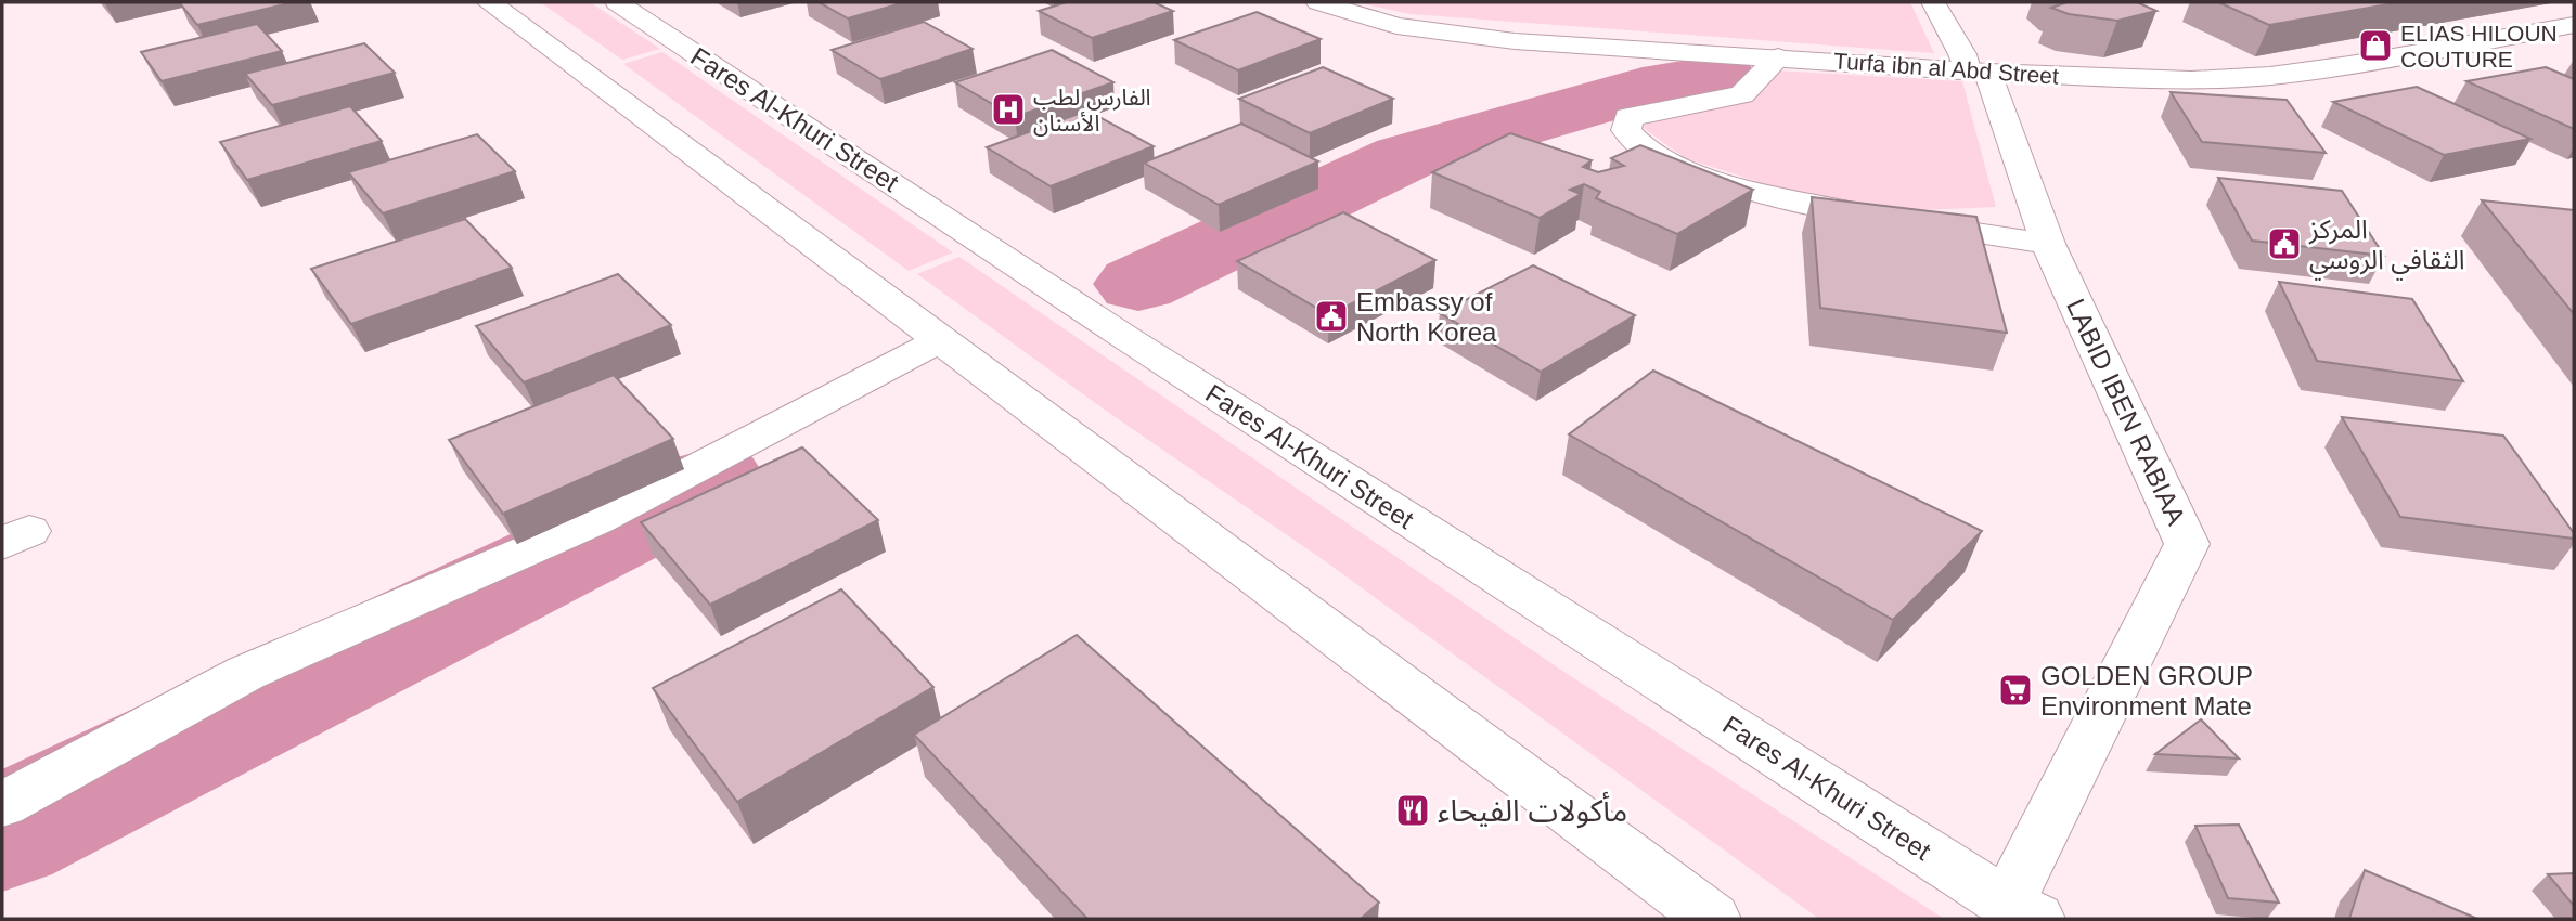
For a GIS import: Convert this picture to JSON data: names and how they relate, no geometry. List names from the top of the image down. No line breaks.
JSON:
{"streets":{"street":["Turfa ibn al Abd Street","Fares Al-Khuri Street","LABID IBEN RABIAA"]},"crossings":[["Turfa ibn al Abd Street","LABID IBEN RABIAA"],["Fares Al-Khuri Street","LABID IBEN RABIAA"]],"places":{"shop":["ELIAS HILOUN COUTURE"],"hospital":["الفارس لطب الأسنان"],"public building":["المركز الثقافي الروسي","Embassy of North Korea"],"supermarket":["GOLDEN GROUP Environment Mate"],"restaurant":["مأكولات الفيحاء"]}}
